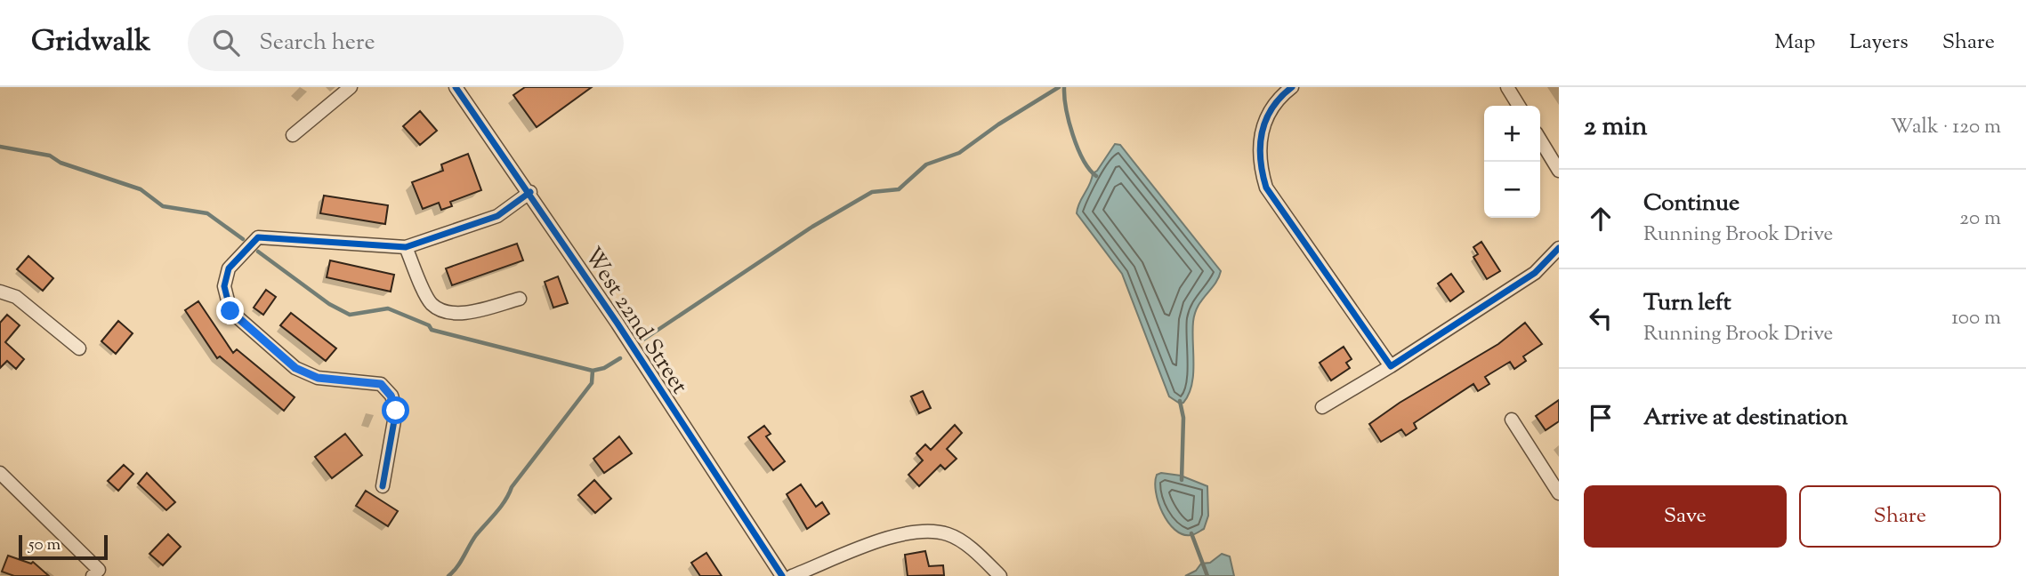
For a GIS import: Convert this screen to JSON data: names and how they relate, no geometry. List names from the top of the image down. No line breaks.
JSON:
{"streets":{"street":["West 22nd Street"]},"scale_bar":"50 m","page":{"header":"Gridwalk","search":"Search here","nav":["Map","Layers","Share"],"heading":["2 min","Walk · 120 m"],"map_buttons":["+","−"],"list":[["Continue","Running Brook Drive","20 m"],["Turn left","Running Brook Drive","100 m"],"Arrive at destination"],"buttons":["Save","Share"],"scale":"50 m"}}
